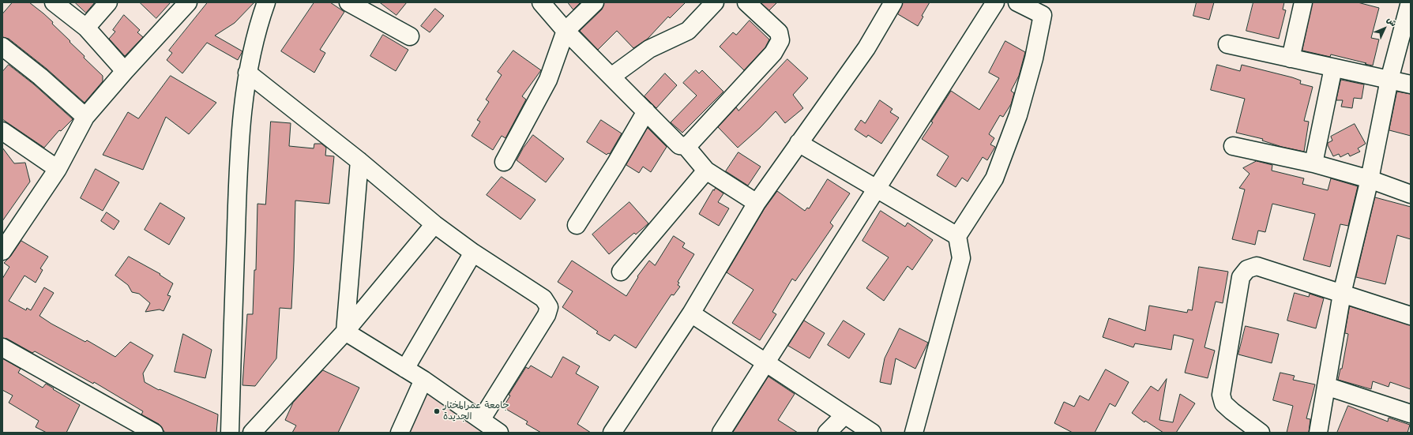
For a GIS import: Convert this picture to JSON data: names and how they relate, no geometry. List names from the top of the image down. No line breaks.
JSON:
{"places":["جامعة عمرالمختار الجديدة"],"north":"top right"}
